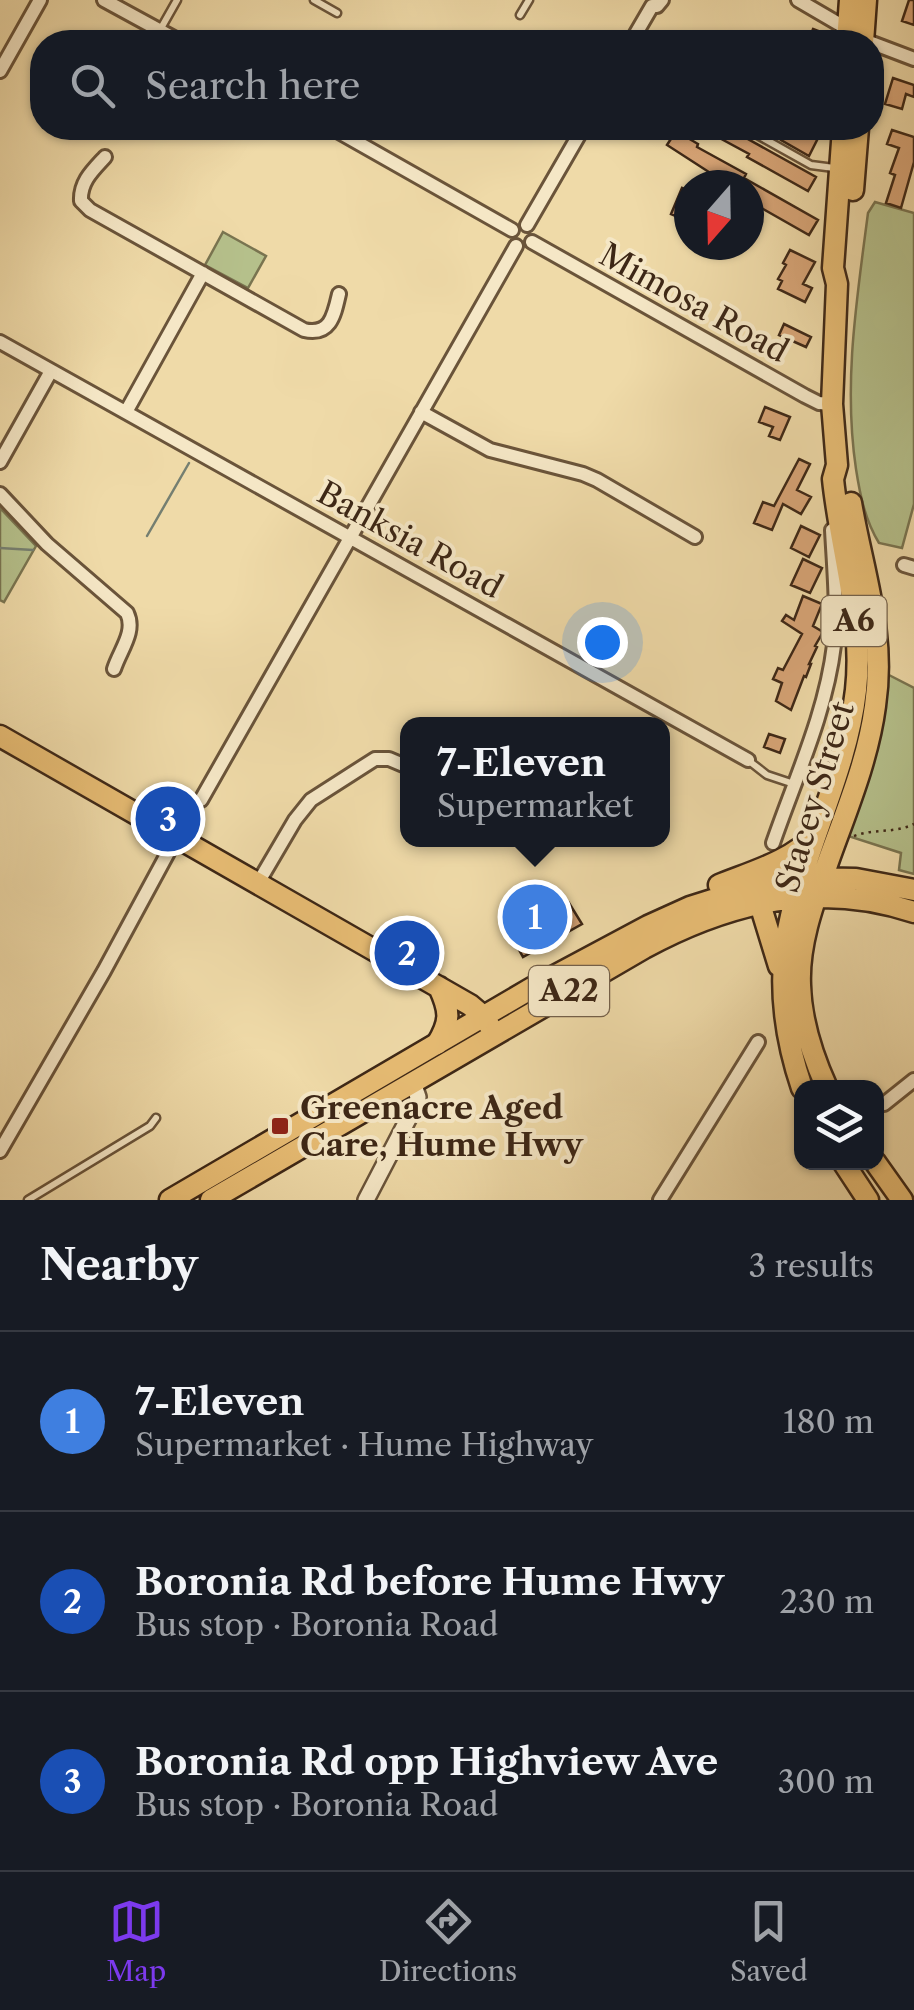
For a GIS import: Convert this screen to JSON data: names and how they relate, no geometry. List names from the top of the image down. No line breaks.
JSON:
{"streets":{"main road":["A6","Stacey Street","A22"],"street":["Mimosa Road","Banksia Road"]},"crossings":[["Mimosa Road","Stacey Street"],["Banksia Road","Stacey Street"],["Stacey Street","A22"]],"places":{"transit":["Greenacre Aged Care, Hume Hwy"]},"north":"bottom","page":{"search":"Search here","popup":["7-Eleven","Supermarket"],"pins":["3","1","2"],"heading":["Nearby","3 results"],"list":[{"mark":"1","name":"7-Eleven","note":"Supermarket · Hume Highway","value":"180 m"},{"mark":"2","name":"Boronia Rd before Hume Hwy","note":"Bus stop · Boronia Road","value":"230 m"},{"mark":"3","name":"Boronia Rd opp Highview Ave","note":"Bus stop · Boronia Road","value":"300 m"}],"nav":["Map","Directions","Saved"]}}
